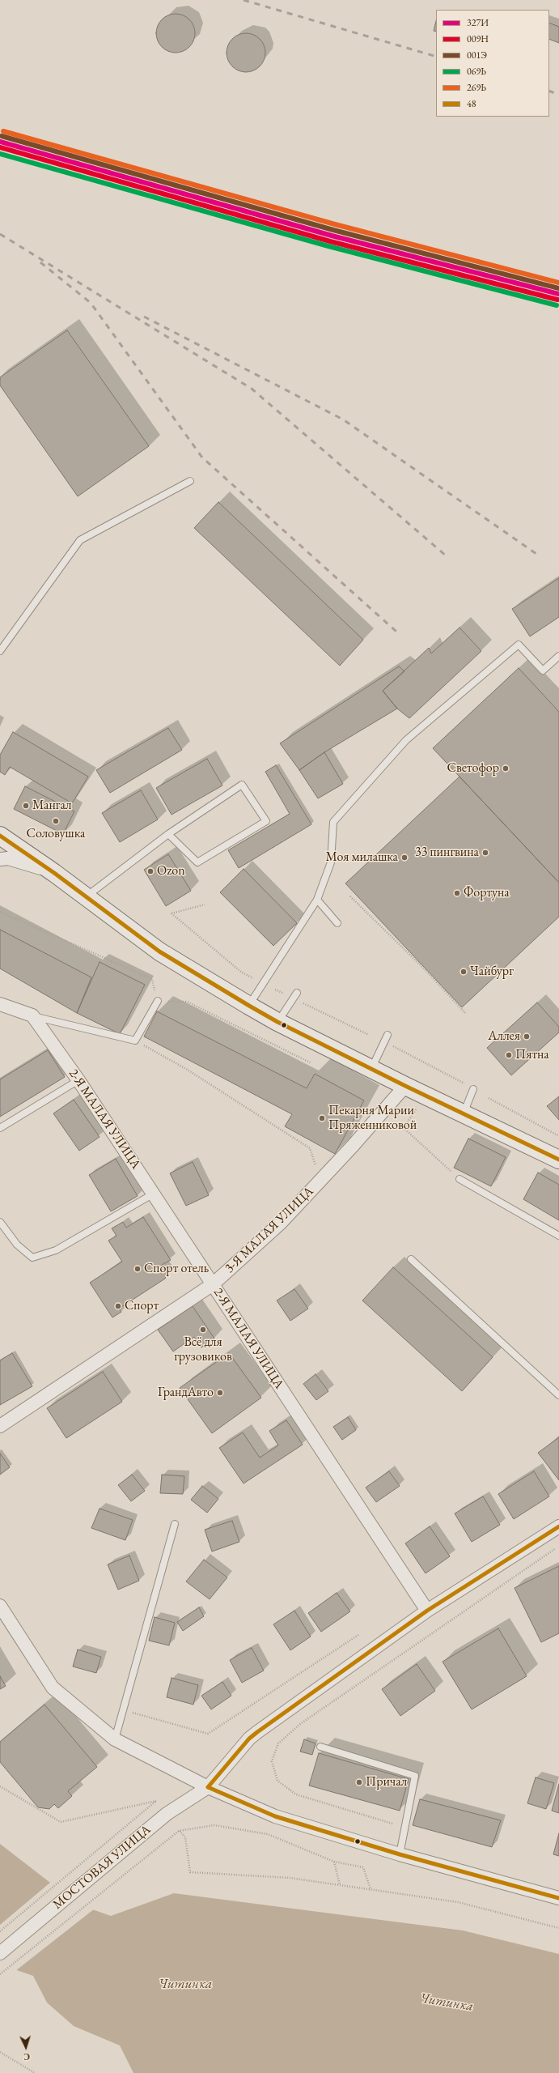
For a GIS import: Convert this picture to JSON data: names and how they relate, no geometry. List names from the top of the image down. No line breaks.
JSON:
{"streets":{"street":["2-Я МАЛАЯ УЛИЦА","3-Я МАЛАЯ УЛИЦА","МОСТОВАЯ УЛИЦА"]},"crossings":[["2-Я МАЛАЯ УЛИЦА","3-Я МАЛАЯ УЛИЦА"],["2-Я МАЛАЯ УЛИЦА","МОСТОВАЯ УЛИЦА"]],"water":["Читинка"],"places":["Светофор","Мангал","Соловушка","33 пингвина","Моя милашка","Ozon","Фортуна","Чайбург","Аллея","Пятна","Пекарня Марии Пряженниковой","Спорт отель","Спорт","Всё для грузовиков","ГрандАвто","Причал"],"lines":["transit line 269Ь","transit line 001Э","transit line 327И","transit line 009Н","transit line 069Ь","transit line 48"],"legend":["327И","009Н","001Э","069Ь","269Ь","48"],"north":"bottom"}
